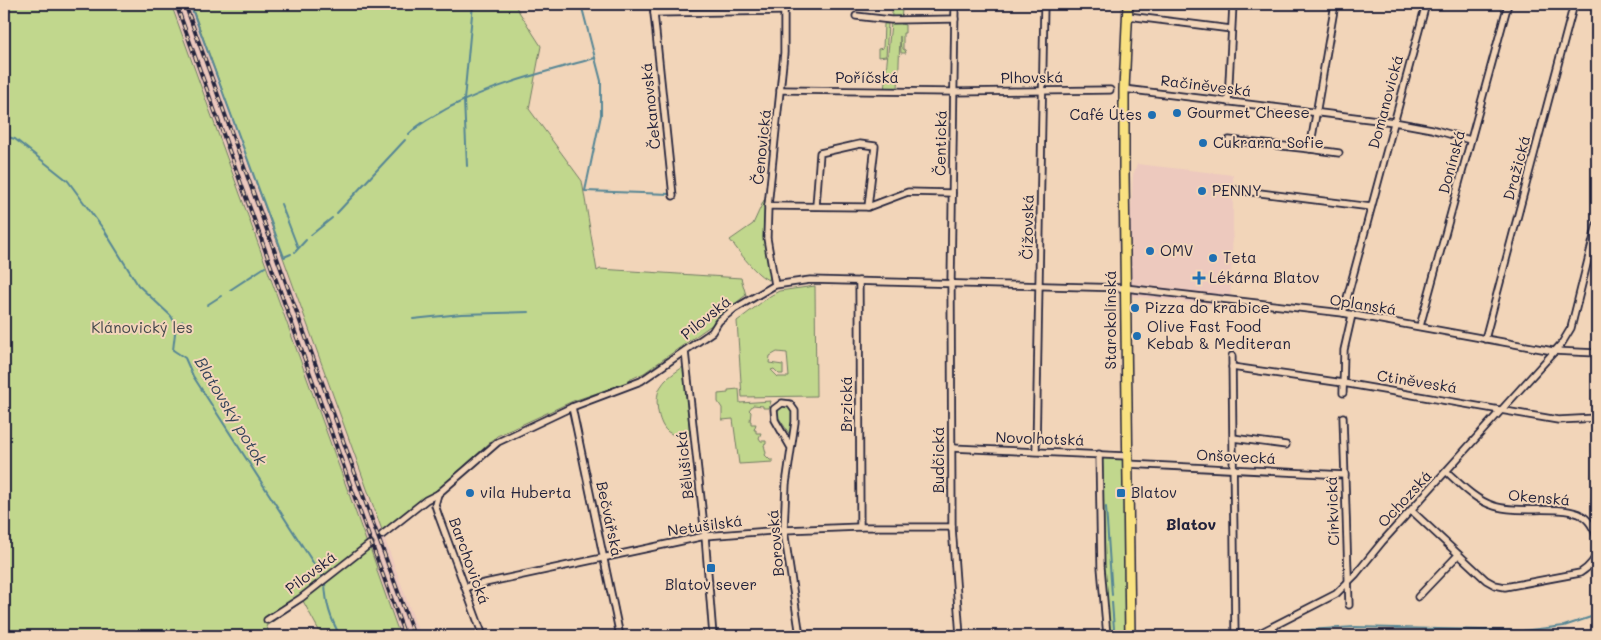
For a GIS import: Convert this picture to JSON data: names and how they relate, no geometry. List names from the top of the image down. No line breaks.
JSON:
{"streets":{"main road":["Starokolínská"],"street":["Poříčská","Plhovská","Račiněveská","Domanovická","Čekanovská","Čentická","Čenovická","Donínská","Dražická","Čížovská","Oplanská","Pilovská","Ctiněveská","Brzická","Novolhotská","Onšovecká","Budčická","Bělušická","Okenská","Ochozská","Církvická","Bečvářská","Netušilská","Borovská","Barchovická"]},"crossings":[["Poříčská","Plhovská"],["Poříčská","Čentická"],["Poříčská","Čenovická"],["Plhovská","Čentická"],["Plhovská","Čížovská"],["Račiněveská","Domanovická"],["Račiněveská","Donínská"],["Račiněveská","Starokolínská"],["Domanovická","Oplanská"],["Čentická","Pilovská"],["Čentická","Budčická"],["Čenovická","Pilovská"],["Donínská","Oplanská"],["Dražická","Oplanská"],["Čížovská","Pilovská"],["Čížovská","Novolhotská"],["Oplanská","Pilovská"],["Oplanská","Starokolínská"],["Oplanská","Ochozská"],["Pilovská","Starokolínská"],["Pilovská","Brzická"],["Pilovská","Budčická"],["Pilovská","Bělušická"],["Pilovská","Bečvářská"],["Pilovská","Barchovická"],["Starokolínská","Novolhotská"],["Starokolínská","Onšovecká"],["Ctiněveská","Ochozská"],["Brzická","Netušilská"],["Novolhotská","Onšovecká"],["Novolhotská","Budčická"],["Onšovecká","Církvická"],["Budčická","Netušilská"],["Bělušická","Netušilská"],["Okenská","Ochozská"],["Ochozská","Církvická"],["Bečvářská","Netušilská"],["Netušilská","Borovská"],["Netušilská","Barchovická"]],"districts":["Blatov"],"water":["Blatovský potok"],"parks":["Klánovický les"],"places":{"other":["Gourmet Cheese","Café Útes","Cukrarna Sofie","PENNY","OMV","Teta","Pizza do krabice","Olive Fast Food Kebab & Mediteran","vila Huberta"],"health":["Lékárna Blatov"],"transit":["Blatov","Blatov sever"]}}
